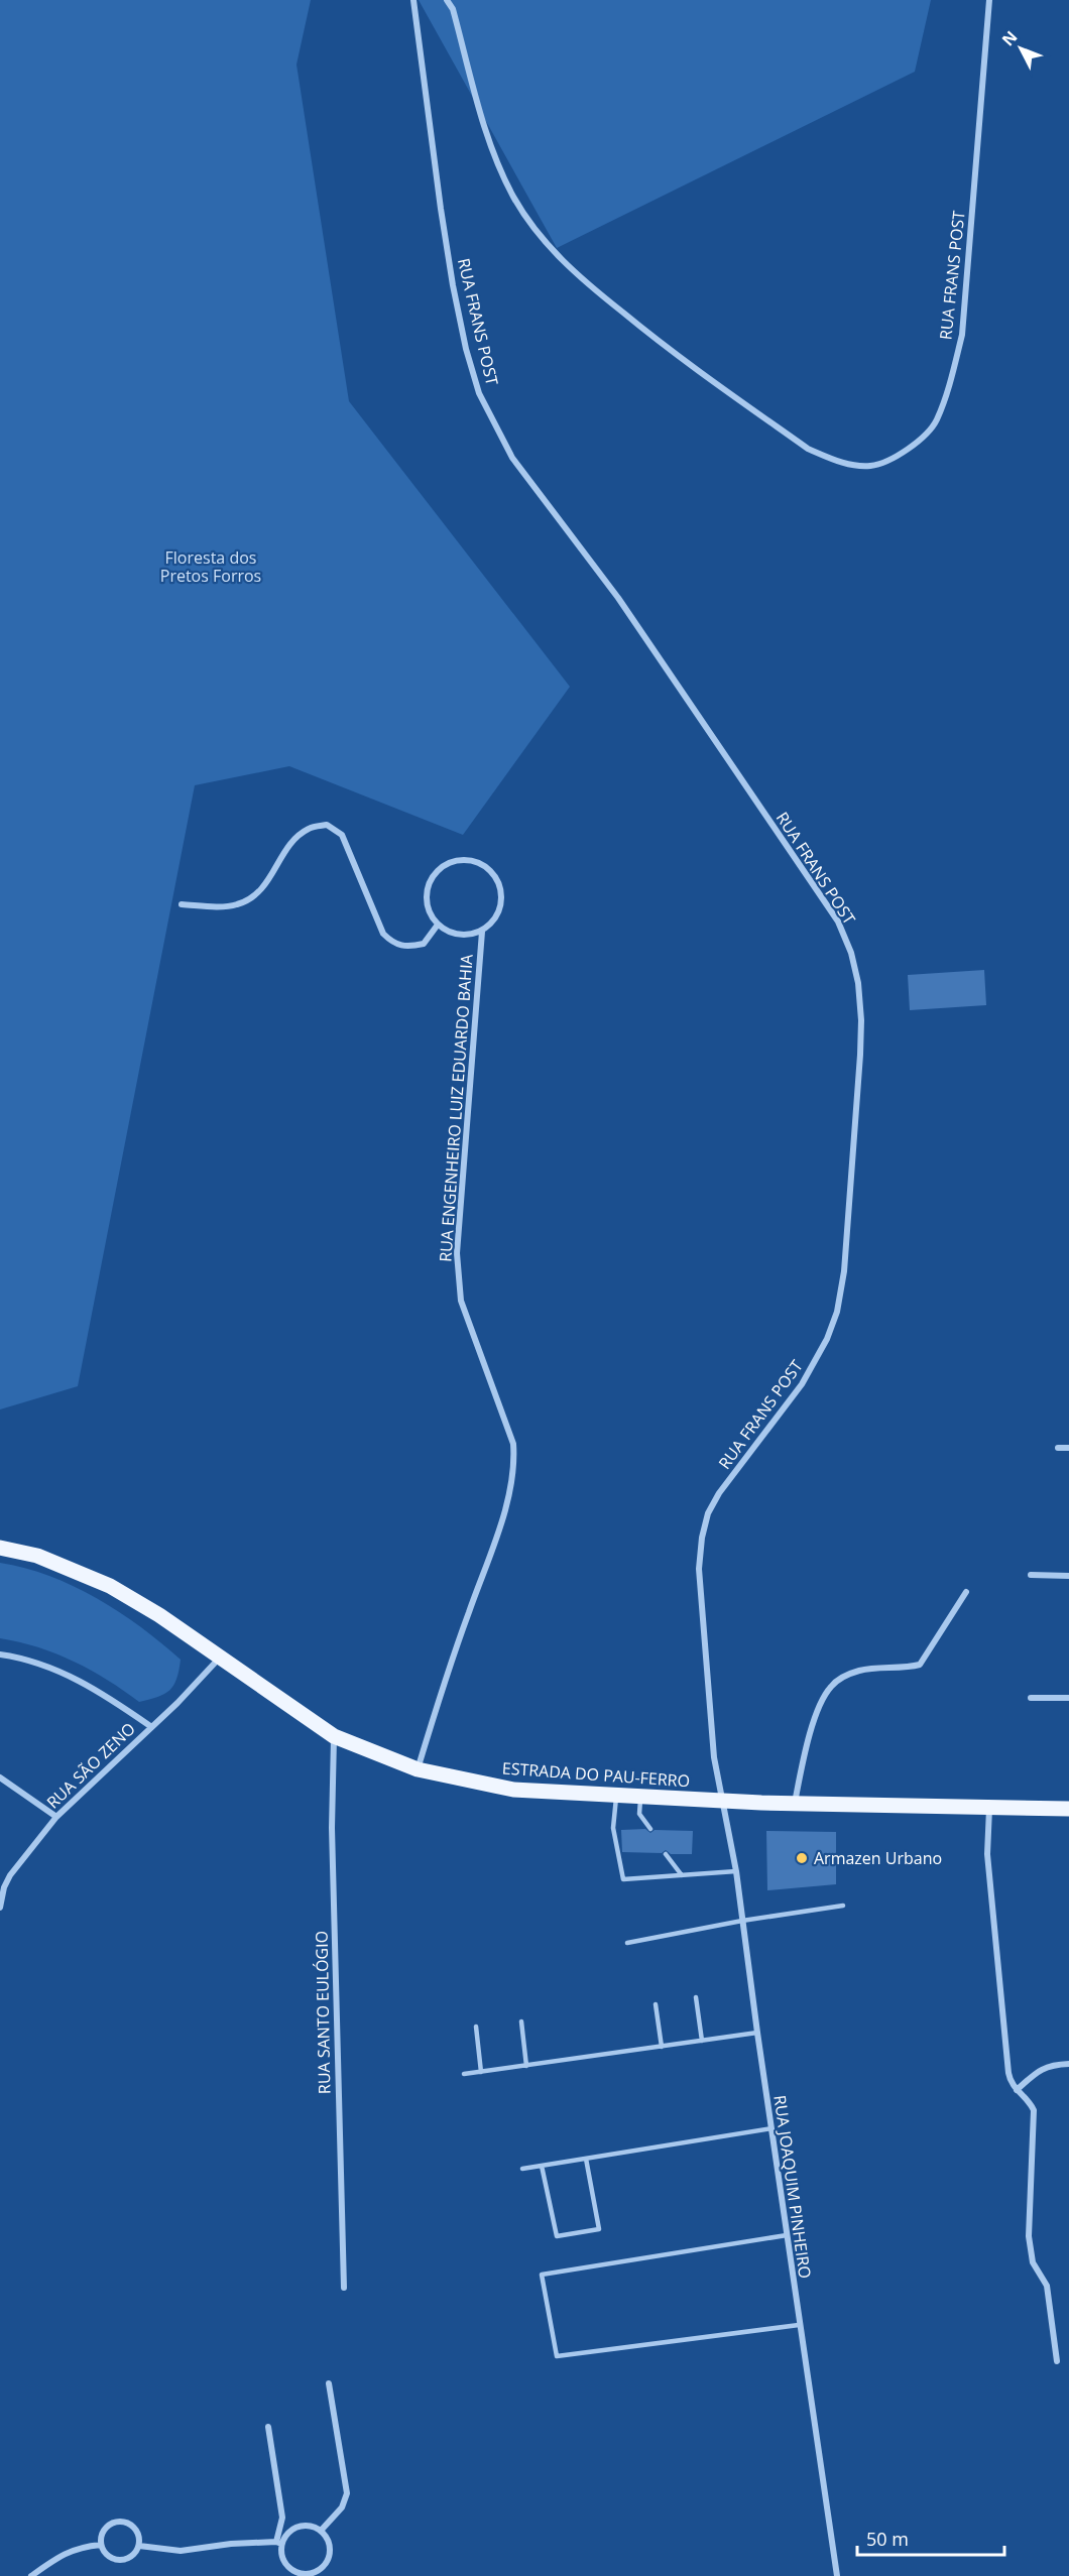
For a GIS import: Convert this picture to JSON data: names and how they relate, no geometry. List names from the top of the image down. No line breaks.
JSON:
{"streets":{"main road":["ESTRADA DO PAU-FERRO"],"street":["RUA FRANS POST","RUA ENGENHEIRO LUIZ EDUARDO BAHIA","RUA SÃO ZENO","RUA SANTO EULÓGIO","RUA JOAQUIM PINHEIRO"]},"crossings":[["RUA FRANS POST","ESTRADA DO PAU-FERRO"],["RUA FRANS POST","RUA JOAQUIM PINHEIRO"],["RUA ENGENHEIRO LUIZ EDUARDO BAHIA","ESTRADA DO PAU-FERRO"],["RUA SÃO ZENO","ESTRADA DO PAU-FERRO"],["ESTRADA DO PAU-FERRO","RUA SANTO EULÓGIO"],["ESTRADA DO PAU-FERRO","RUA JOAQUIM PINHEIRO"]],"parks":["Floresta dos Pretos Forros"],"places":["Armazen Urbano"],"scale_bar":"50 m","north":"top left"}
